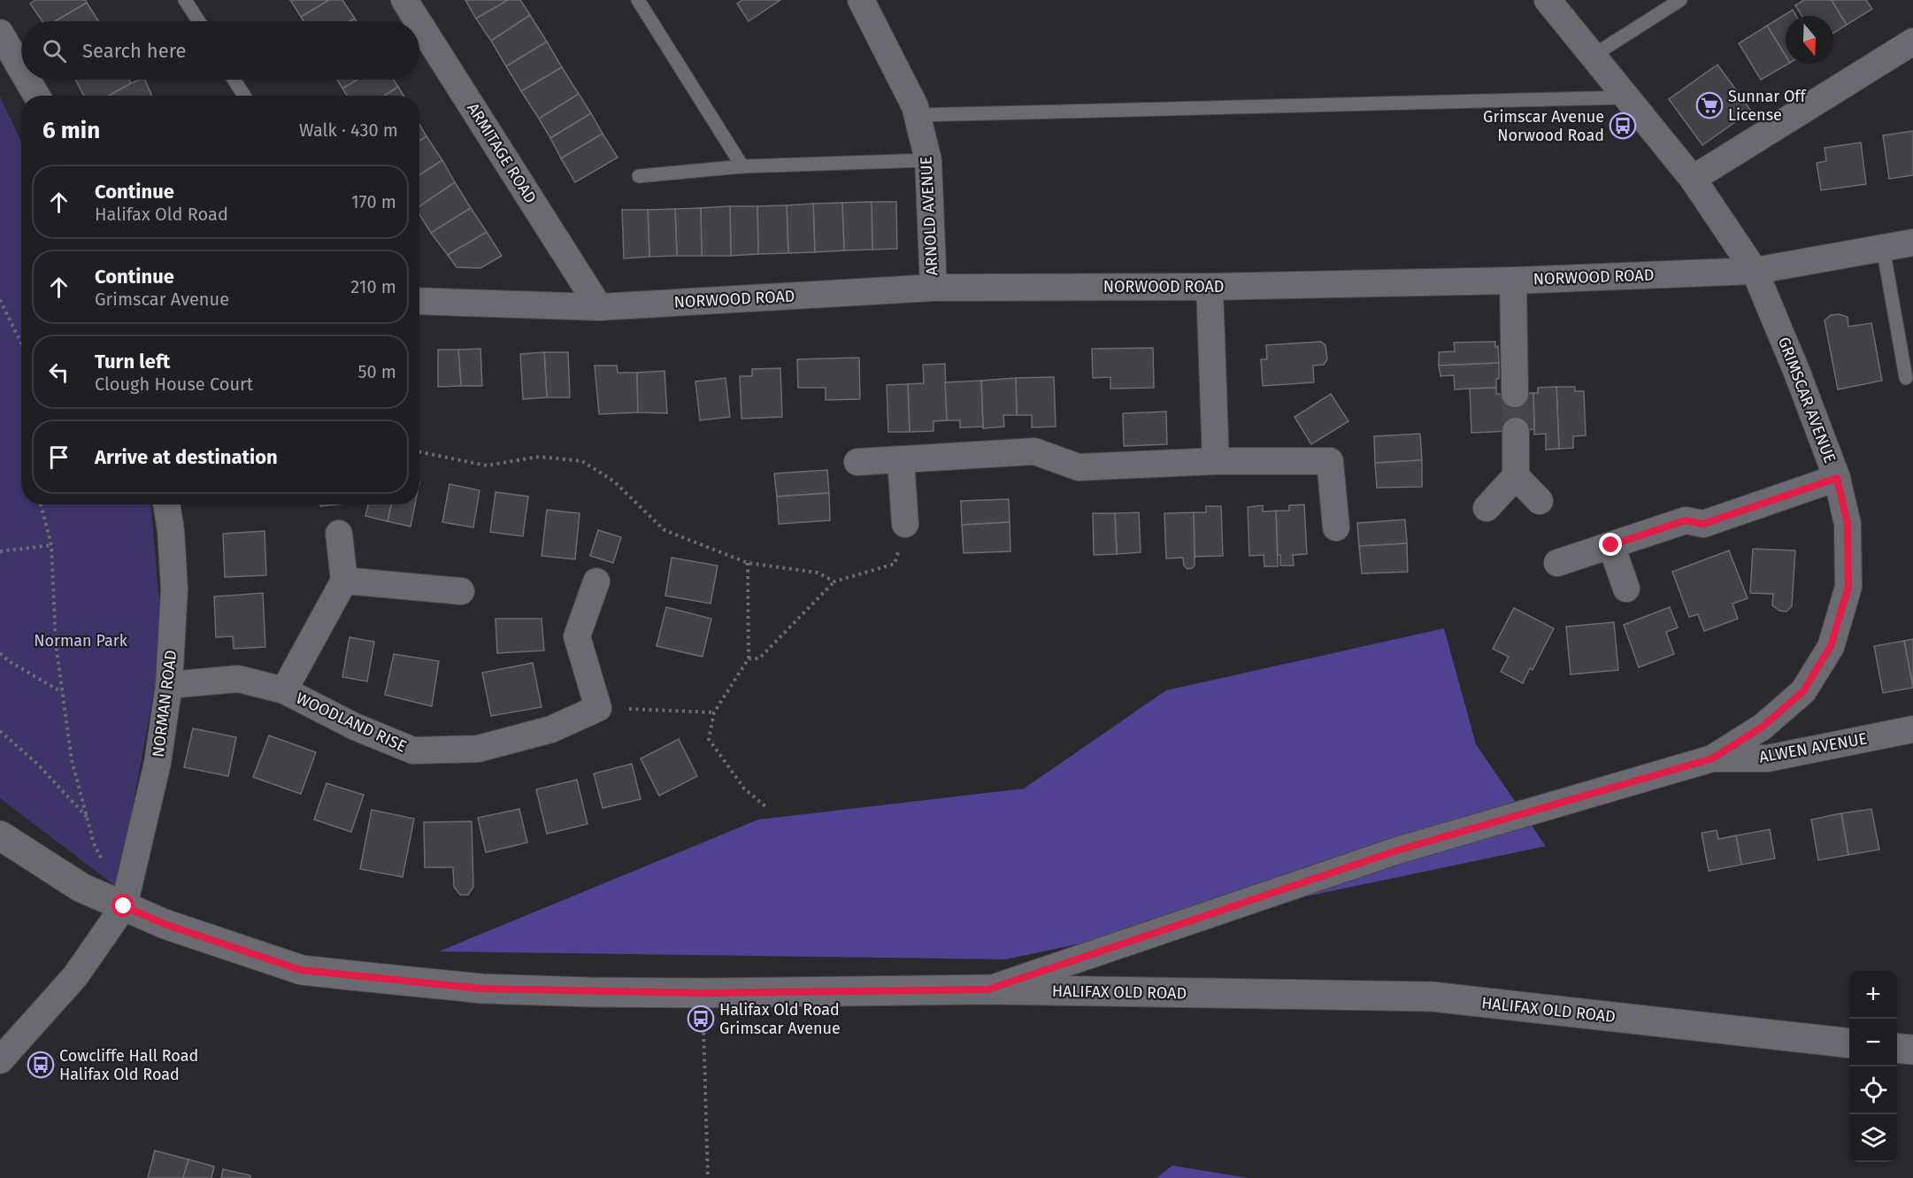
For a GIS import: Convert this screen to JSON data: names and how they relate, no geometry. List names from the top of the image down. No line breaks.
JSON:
{"streets":{"street":["ARMITAGE ROAD","ARNOLD AVENUE","NORWOOD ROAD","GRIMSCAR AVENUE","NORMAN ROAD","WOODLAND RISE","ALWEN AVENUE","HALIFAX OLD ROAD"]},"crossings":[["ARMITAGE ROAD","NORWOOD ROAD"],["ARNOLD AVENUE","NORWOOD ROAD"],["NORWOOD ROAD","GRIMSCAR AVENUE"],["GRIMSCAR AVENUE","ALWEN AVENUE"],["GRIMSCAR AVENUE","HALIFAX OLD ROAD"],["NORMAN ROAD","WOODLAND RISE"],["NORMAN ROAD","HALIFAX OLD ROAD"]],"parks":["Norman Park"],"places":{"supermarket":["Sunnar Off License"],"bus stop":["Grimscar Avenue Norwood Road","Halifax Old Road Grimscar Avenue","Cowcliffe Hall Road Halifax Old Road"]},"north":"bottom","page":{"search":"Search here","heading":["6 min","Walk · 430 m"],"list":[["Continue","Halifax Old Road","170 m"],["Continue","Grimscar Avenue","210 m"],["Turn left","Clough House Court","50 m"],"Arrive at destination"],"map_buttons":["+","−"]}}
